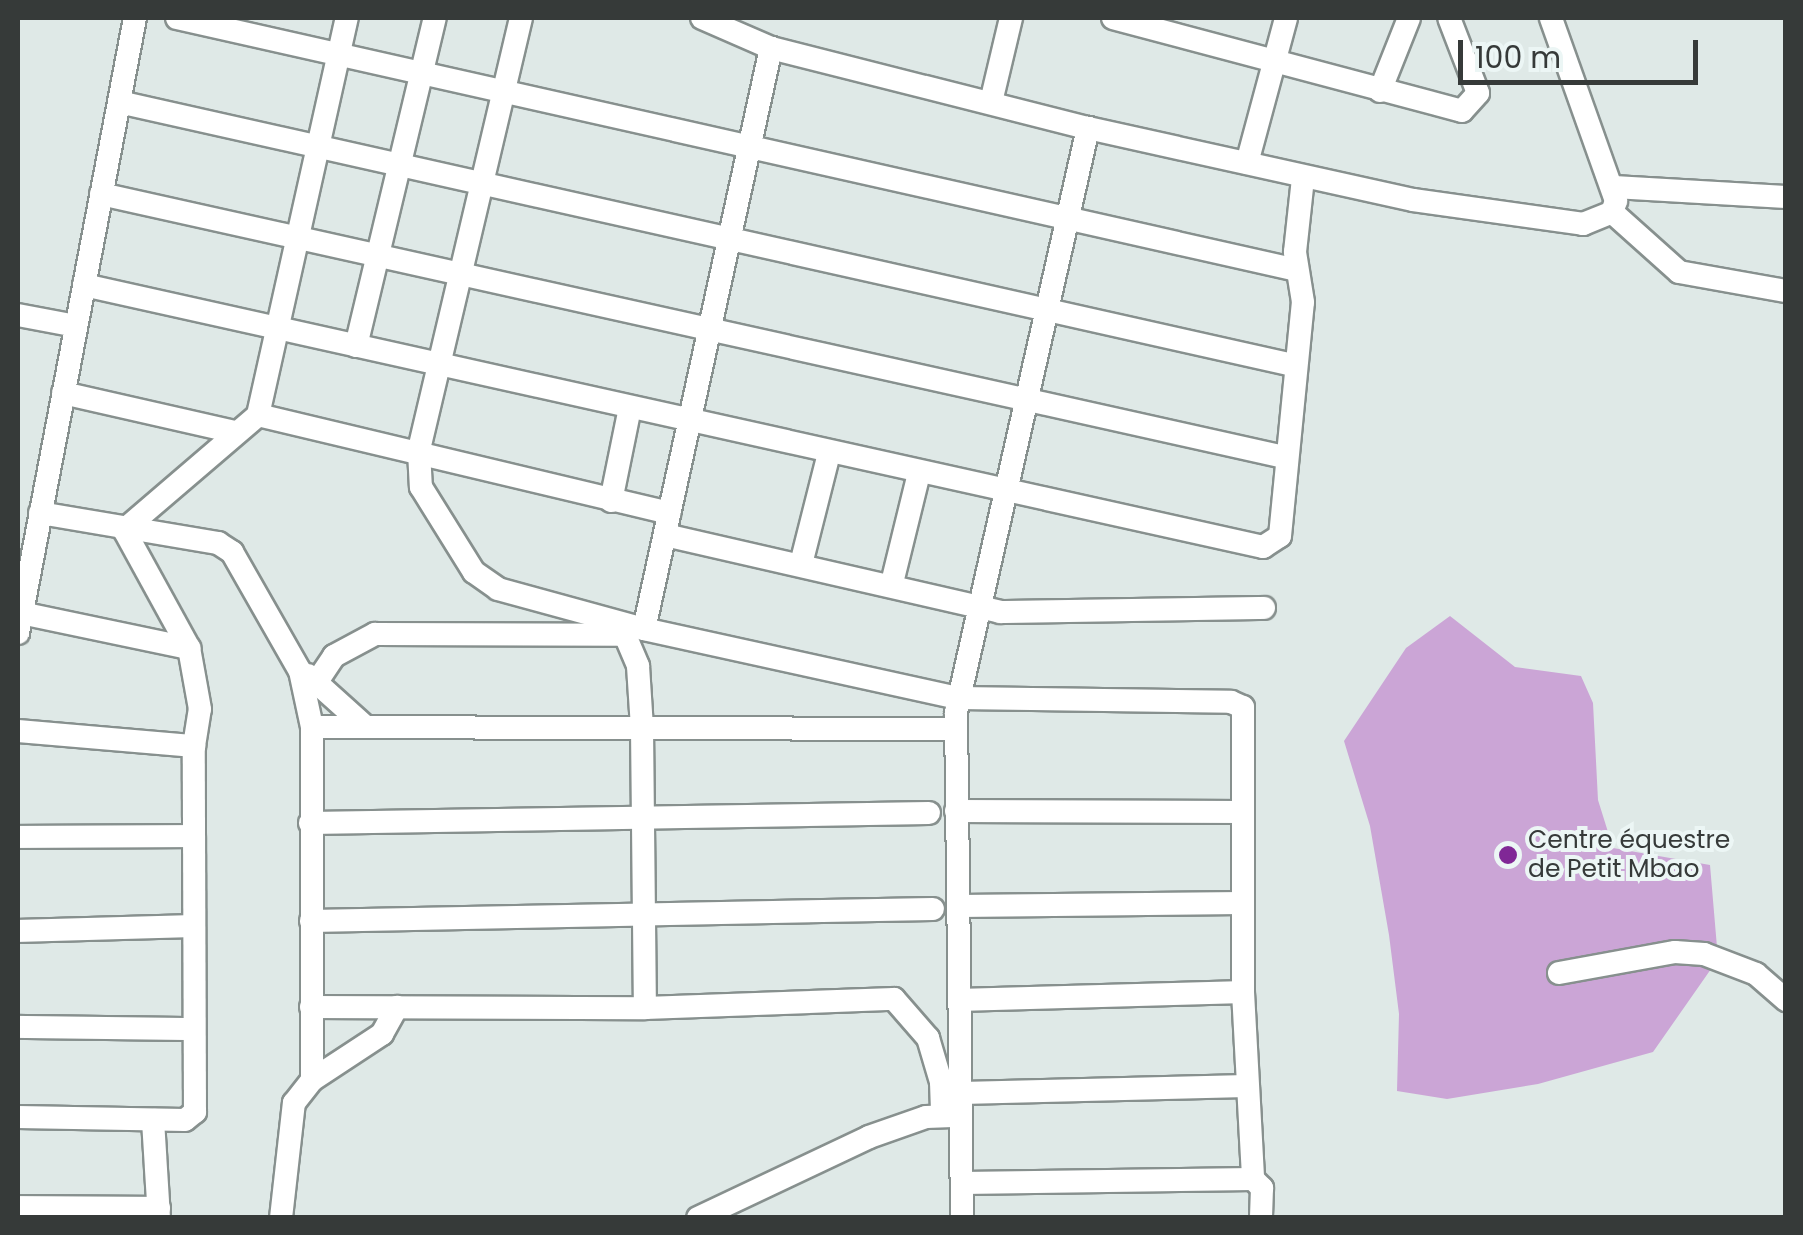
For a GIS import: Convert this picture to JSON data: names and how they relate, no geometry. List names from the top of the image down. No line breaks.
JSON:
{"places":["Centre équestre de Petit Mbao"],"scale_bar":"100 m"}
